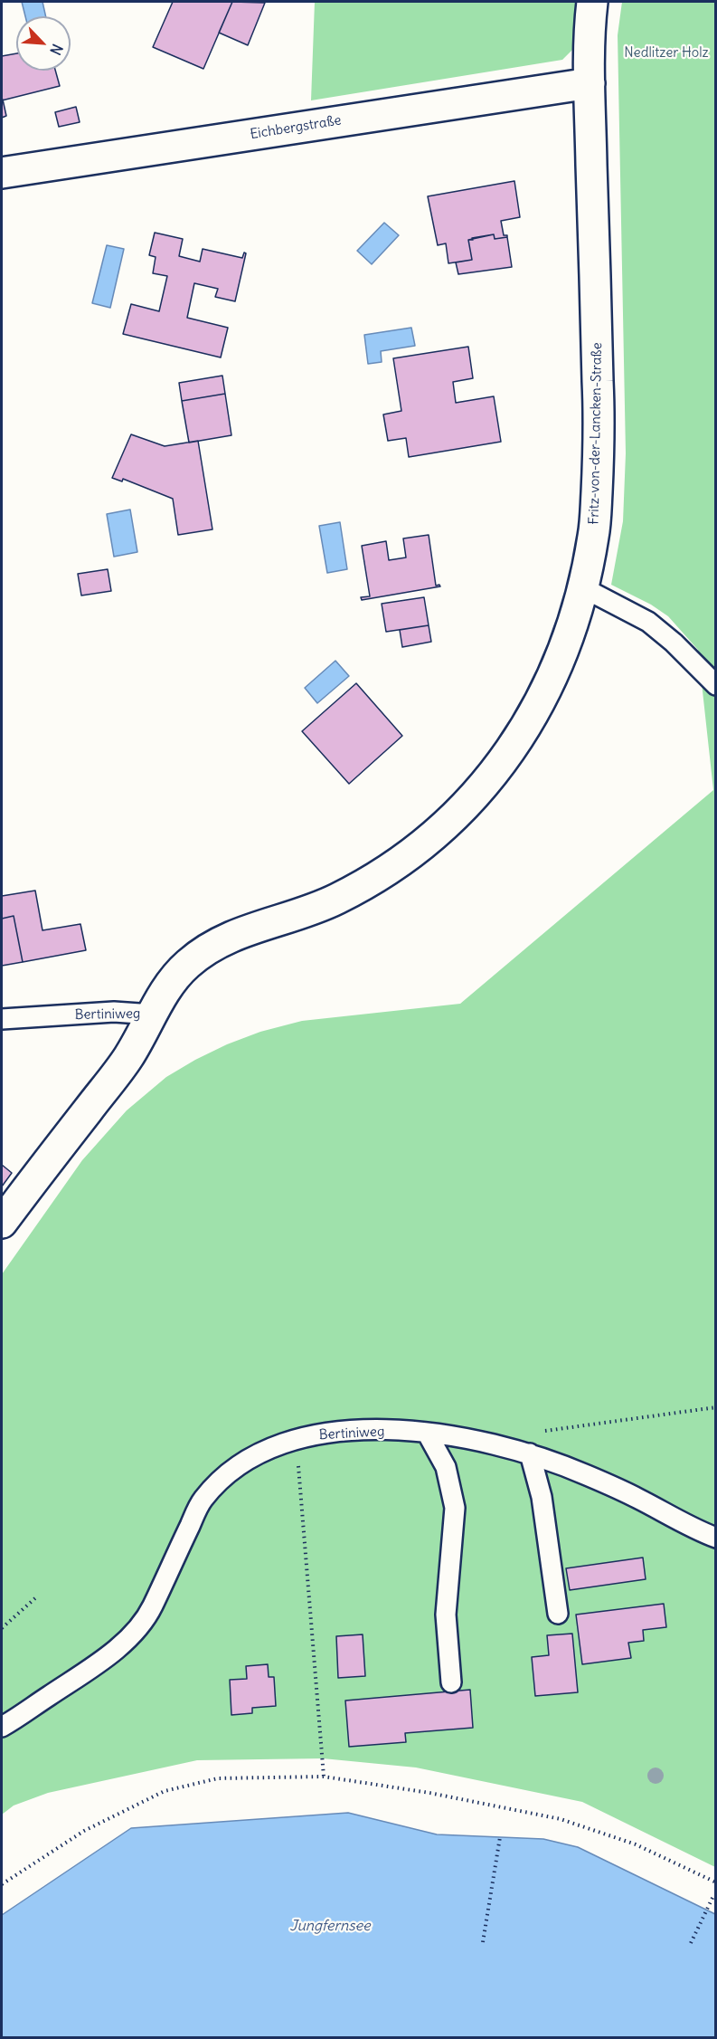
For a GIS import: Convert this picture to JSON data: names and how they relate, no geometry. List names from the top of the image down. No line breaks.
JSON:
{"streets":{"street":["Eichbergstraße","Fritz-von-der-Lancken-Straße","Bertiniweg"]},"crossings":[["Eichbergstraße","Fritz-von-der-Lancken-Straße"],["Fritz-von-der-Lancken-Straße","Bertiniweg"]],"water":["Jungfernsee"],"parks":["Nedlitzer Holz"],"north":"bottom right"}
